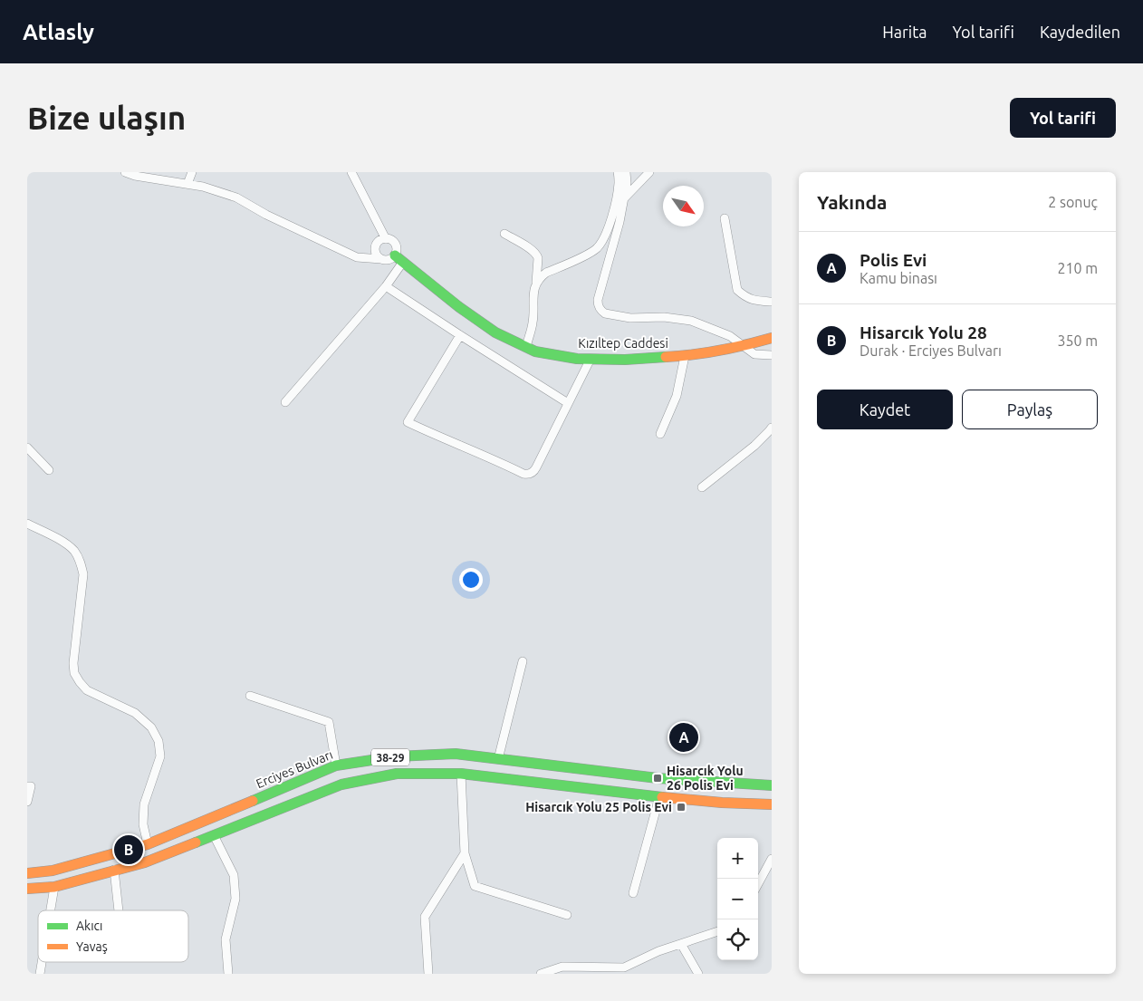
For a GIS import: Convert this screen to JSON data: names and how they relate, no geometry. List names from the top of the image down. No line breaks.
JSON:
{"streets":{"main road":["Kızıltep Caddesi","38-29","Erciyes Bulvarı"]},"places":{"transit":["Hisarcık Yolu 26 Polis Evi","Hisarcık Yolu 25 Polis Evi"]},"legend":["Akıcı","Yavaş"],"north":"bottom right","page":{"header":"Atlasly","nav":["Harita","Yol tarifi","Kaydedilen"],"buttons":["Yol tarifi",["Kaydet","Paylaş"]],"title":"Bize ulaşın","heading":["Yakında","2 sonuç"],"list":[{"mark":"A","name":"Polis Evi","note":"Kamu binası","value":"210 m"},{"mark":"B","name":"Hisarcık Yolu 28","note":"Durak · Erciyes Bulvarı","value":"350 m"}],"pins":["A","B"],"map_buttons":["+","−"]}}
